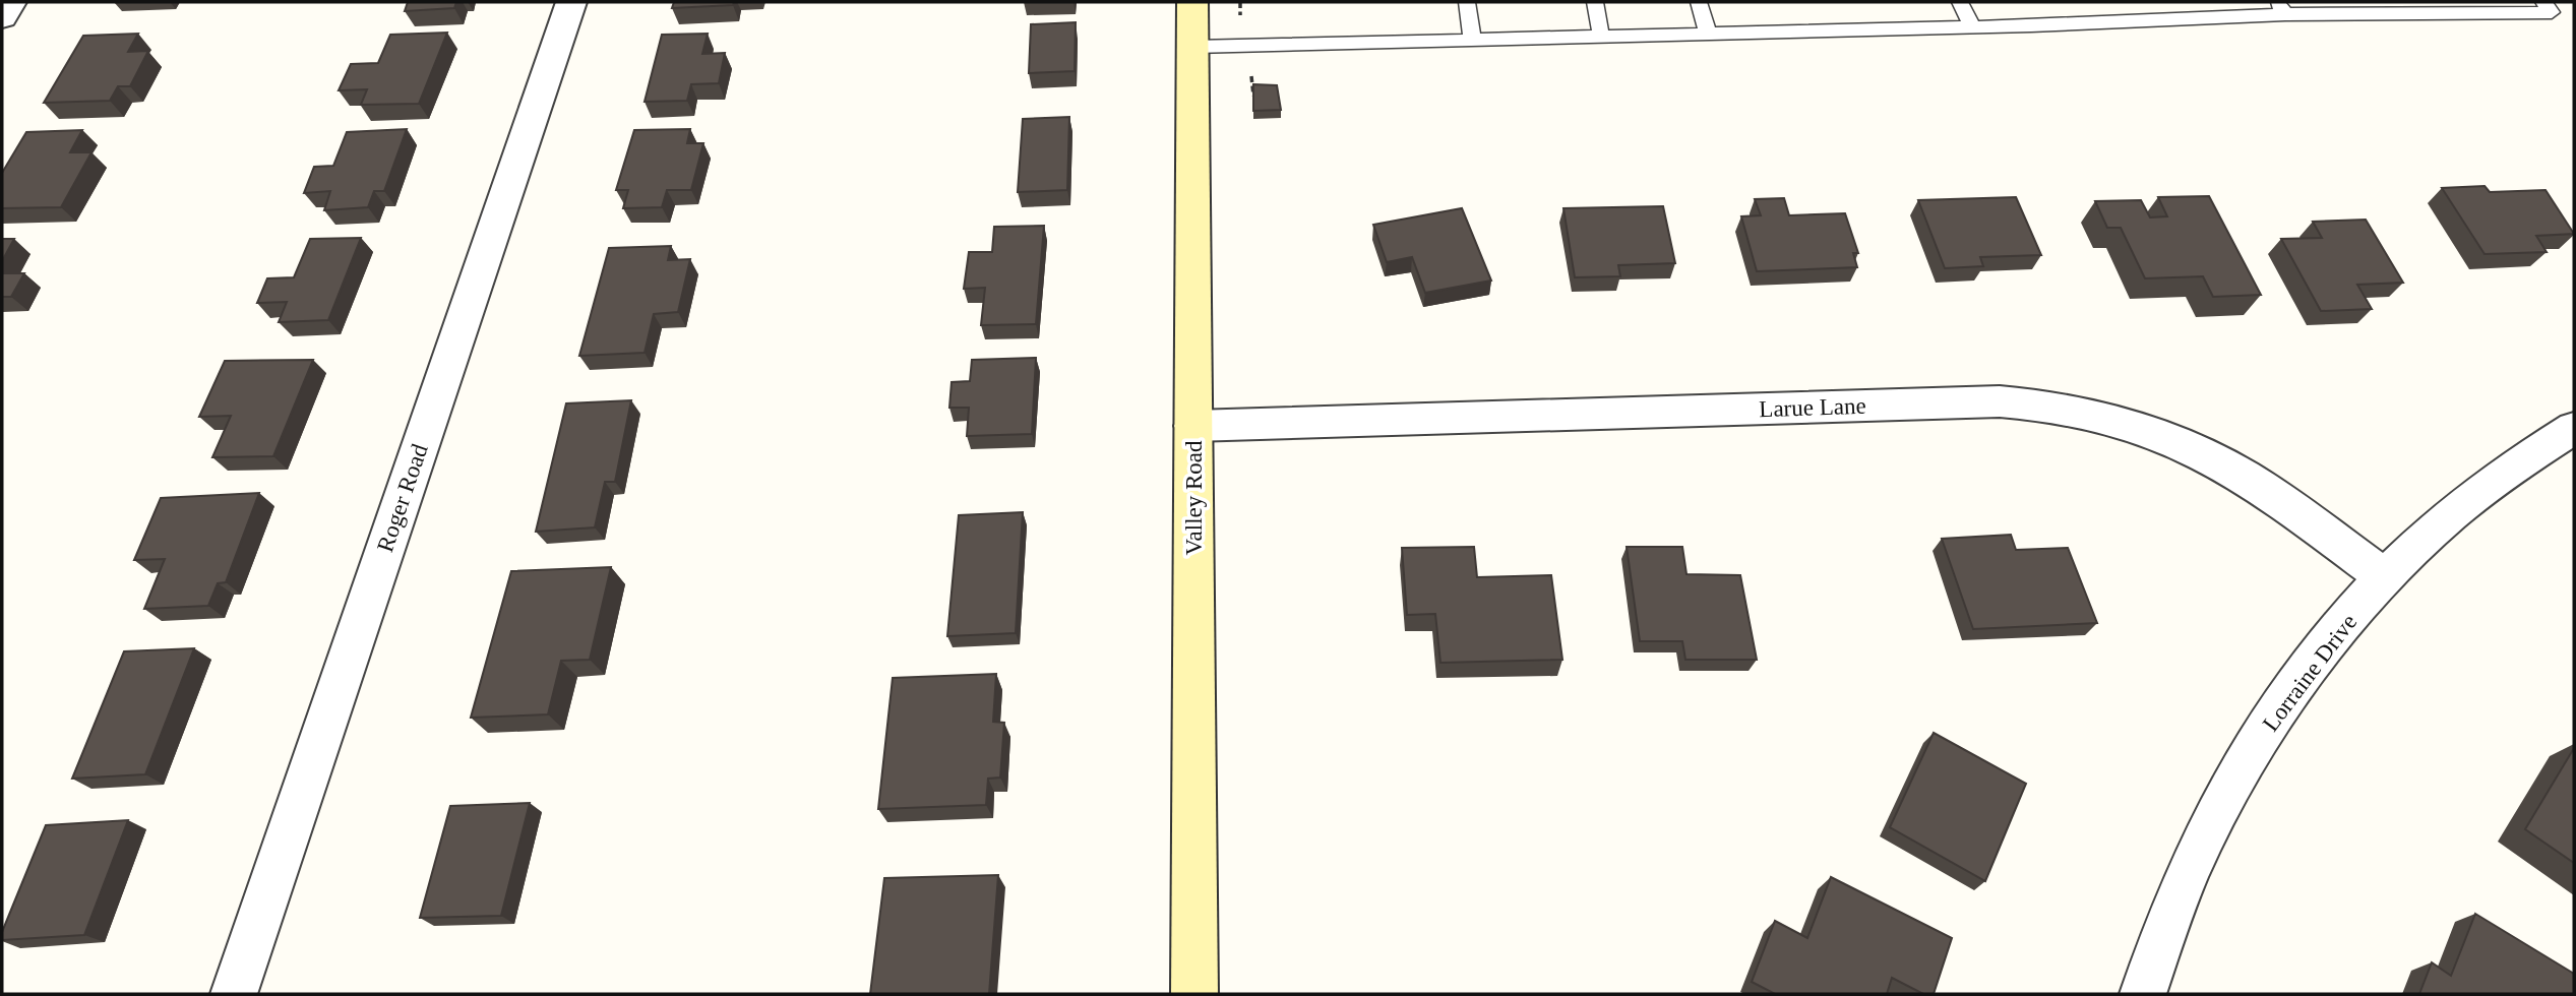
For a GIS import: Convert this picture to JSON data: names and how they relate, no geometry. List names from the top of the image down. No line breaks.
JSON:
{"streets":{"street":["Larue Lane","Roger Road","Valley Road","Lorraine Drive"]},"crossings":[["Larue Lane","Valley Road"],["Larue Lane","Lorraine Drive"]]}
